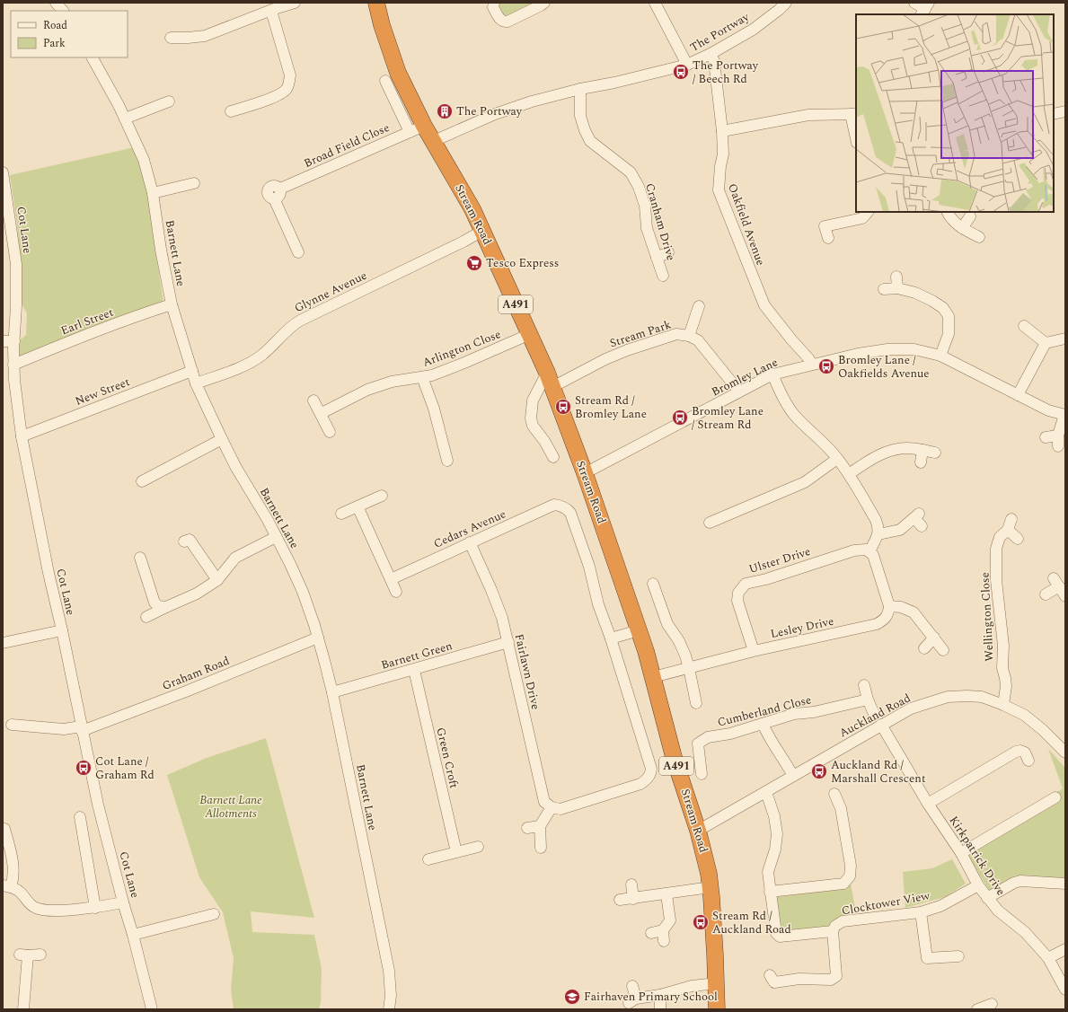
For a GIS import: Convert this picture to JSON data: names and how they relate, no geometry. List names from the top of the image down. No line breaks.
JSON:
{"streets":{"highway":["Stream Road","A491"],"street":["The Portway","Broad Field Close","Cranham Drive","Oakfield Avenue","Cot Lane","Barnett Lane","Glynne Avenue","Earl Street","Stream Park","Arlington Close","Bromley Lane","New Street","Cedars Avenue","Ulster Drive","Wellington Close","Lesley Drive","Barnett Green","Fairlawn Drive","Graham Road","Cumberland Close","Auckland Road","Green Croft","Kirkpatrick Drive","Clocktower View"]},"crossings":[["The Portway","Stream Road"],["The Portway","Cranham Drive"],["The Portway","Oakfield Avenue"],["Broad Field Close","Stream Road"],["Stream Road","Glynne Avenue"],["Stream Road","Stream Park"],["Stream Road","Arlington Close"],["Stream Road","Bromley Lane"],["Stream Road","Lesley Drive"],["Stream Road","Auckland Road"],["Oakfield Avenue","Bromley Lane"],["Cot Lane","Earl Street"],["Cot Lane","New Street"],["Cot Lane","Graham Road"],["Barnett Lane","Glynne Avenue"],["Barnett Lane","Earl Street"],["Barnett Lane","New Street"],["Barnett Lane","Barnett Green"],["Barnett Lane","Graham Road"],["Stream Park","Bromley Lane"],["Cedars Avenue","Fairlawn Drive"],["Ulster Drive","Lesley Drive"],["Wellington Close","Auckland Road"],["Barnett Green","Fairlawn Drive"],["Barnett Green","Green Croft"],["Auckland Road","Kirkpatrick Drive"],["Kirkpatrick Drive","Clocktower View"]],"parks":["Barnett Lane Allotments"],"places":{"bus stop":["The Portway / Beech Rd","Bromley Lane / Oakfields Avenue","Stream Rd / Bromley Lane","Bromley Lane / Stream Rd","Cot Lane / Graham Rd","Auckland Rd / Marshall Crescent","Stream Rd / Auckland Road"],"building":["The Portway"],"supermarket":["Tesco Express"],"school or university":["Fairhaven Primary School"]},"legend":["Road","Park"]}
